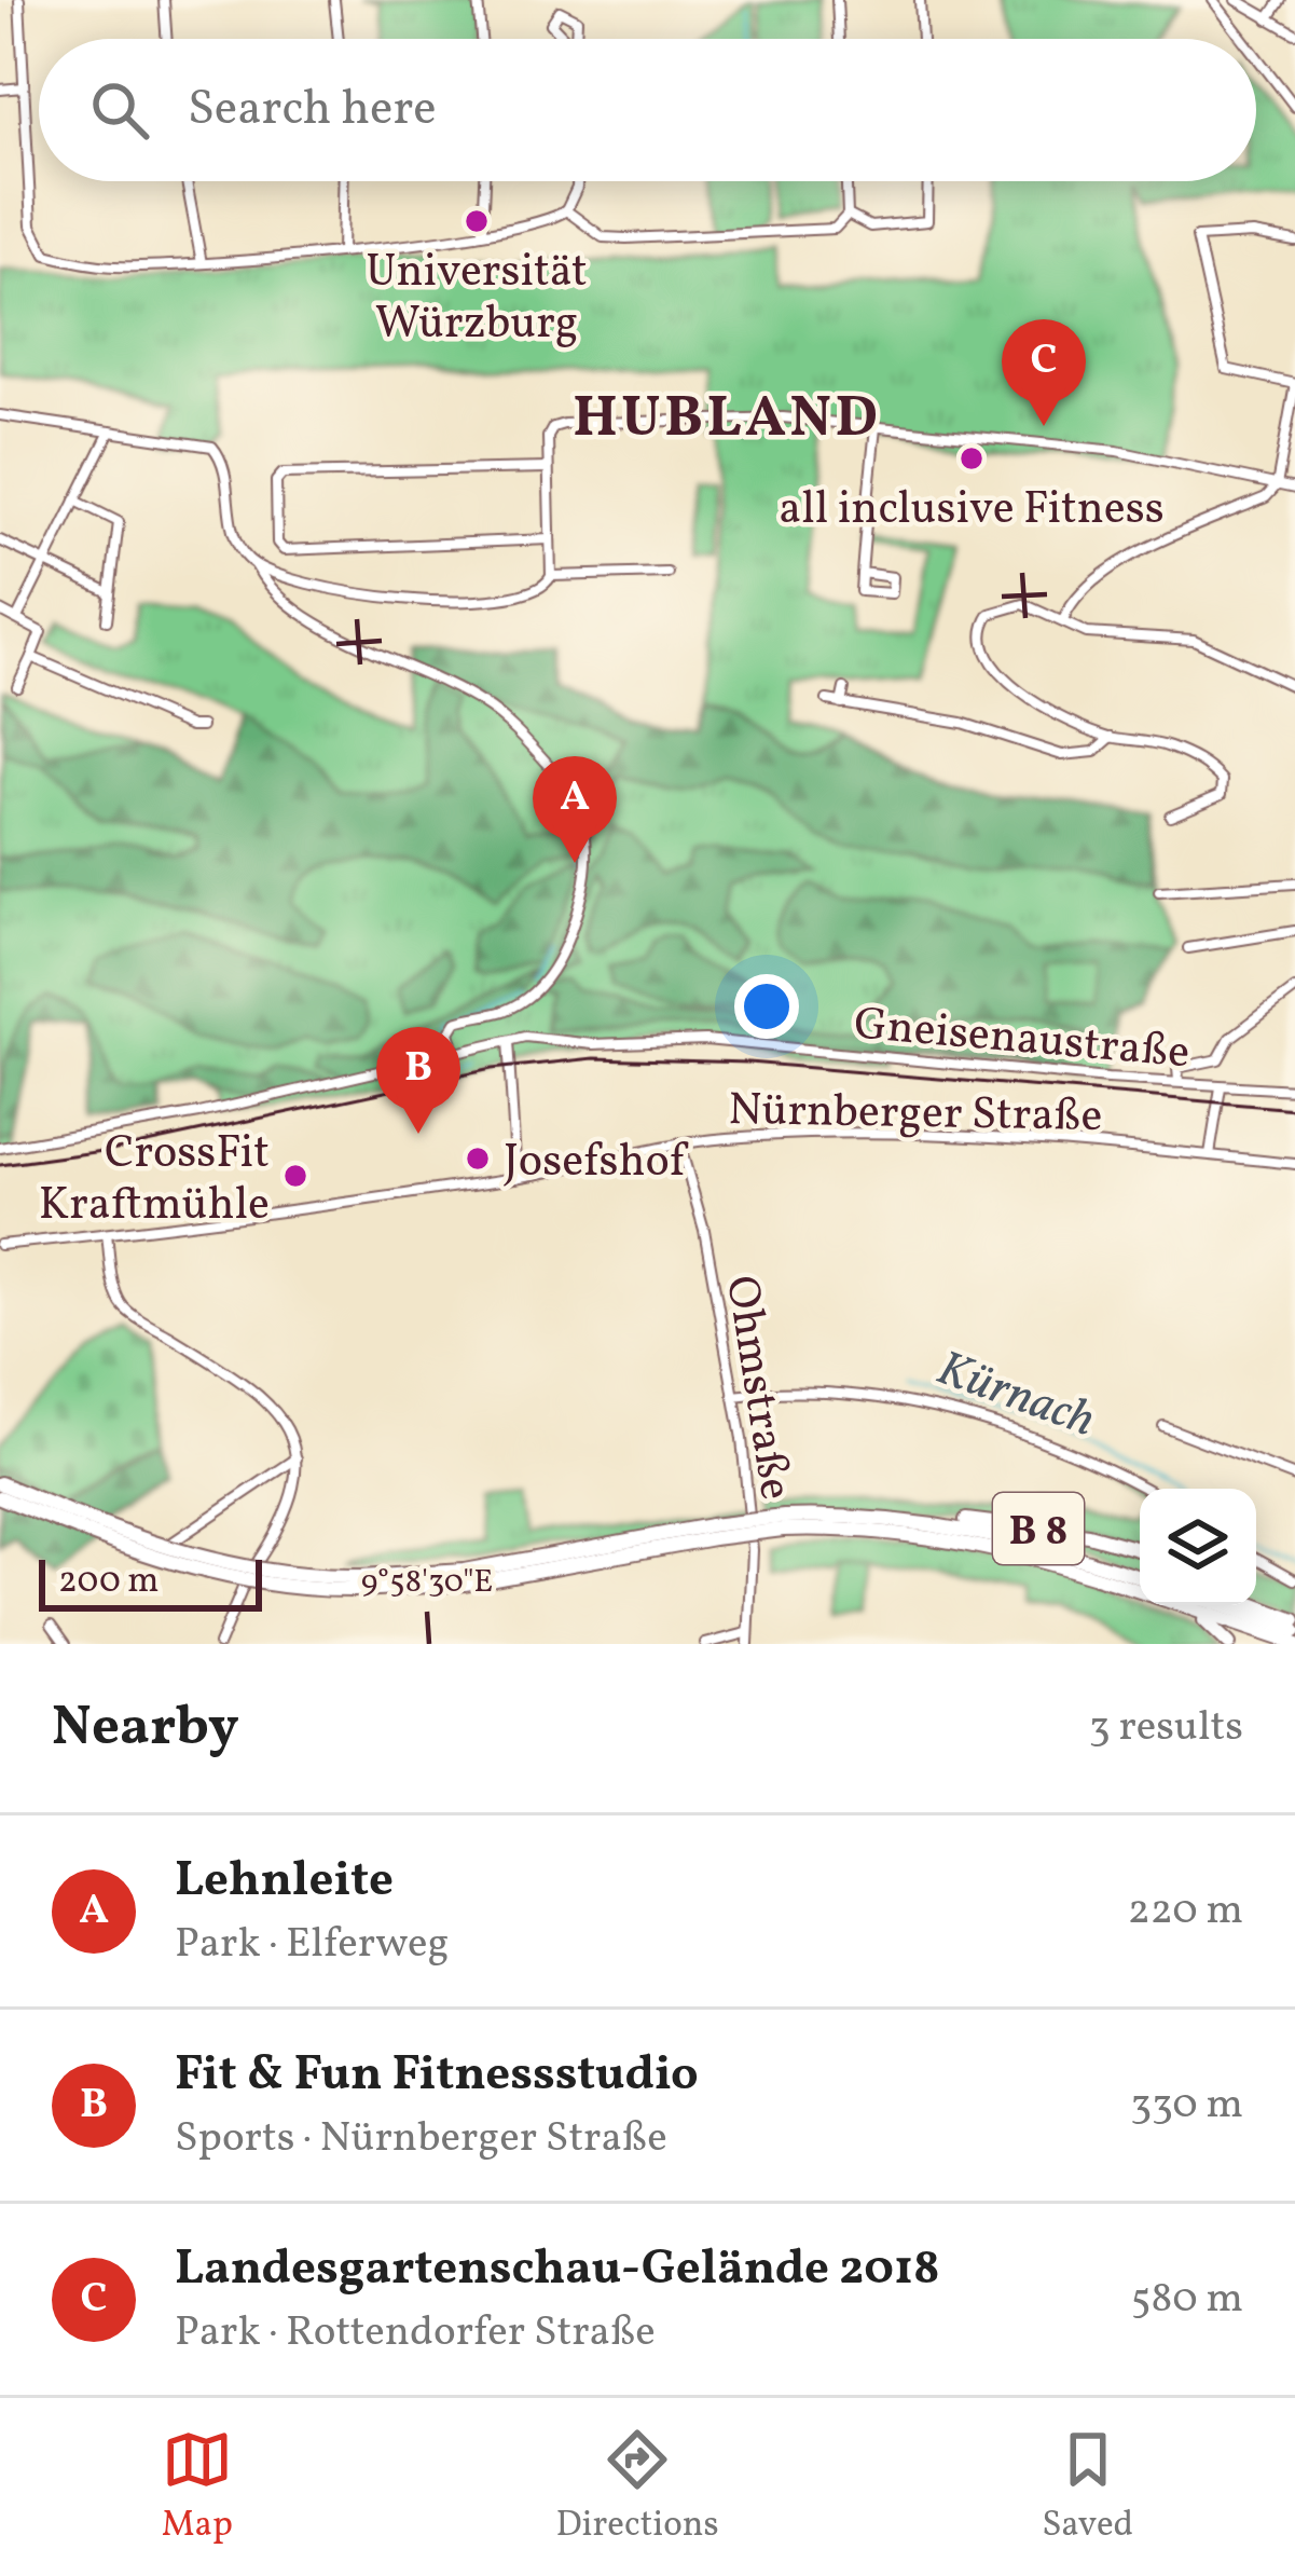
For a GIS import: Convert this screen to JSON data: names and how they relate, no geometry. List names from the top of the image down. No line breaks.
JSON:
{"streets":{"highway":["B 8"],"street":["Gneisenaustraße","Nürnberger Straße","Ohmstraße"]},"crossings":[["Gneisenaustraße","Nürnberger Straße"],["Nürnberger Straße","Ohmstraße"]],"districts":["HUBLAND"],"water":["Kürnach"],"places":["Universität Würzburg","all inclusive Fitness","Josefshof","CrossFit Kraftmühle"],"scale_bar":"200 m","page":{"search":"Search here","pins":["C","A","B"],"scale":"200 m","heading":["Nearby","3 results"],"list":[{"mark":"A","name":"Lehnleite","note":"Park · Elferweg","value":"220 m"},{"mark":"B","name":"Fit & Fun Fitnessstudio","note":"Sports · Nürnberger Straße","value":"330 m"},{"mark":"C","name":"Landesgartenschau-Gelände 2018","note":"Park · Rottendorfer Straße","value":"580 m"}],"nav":["Map","Directions","Saved"]},"coordinates":["9°58'30\"E"]}
